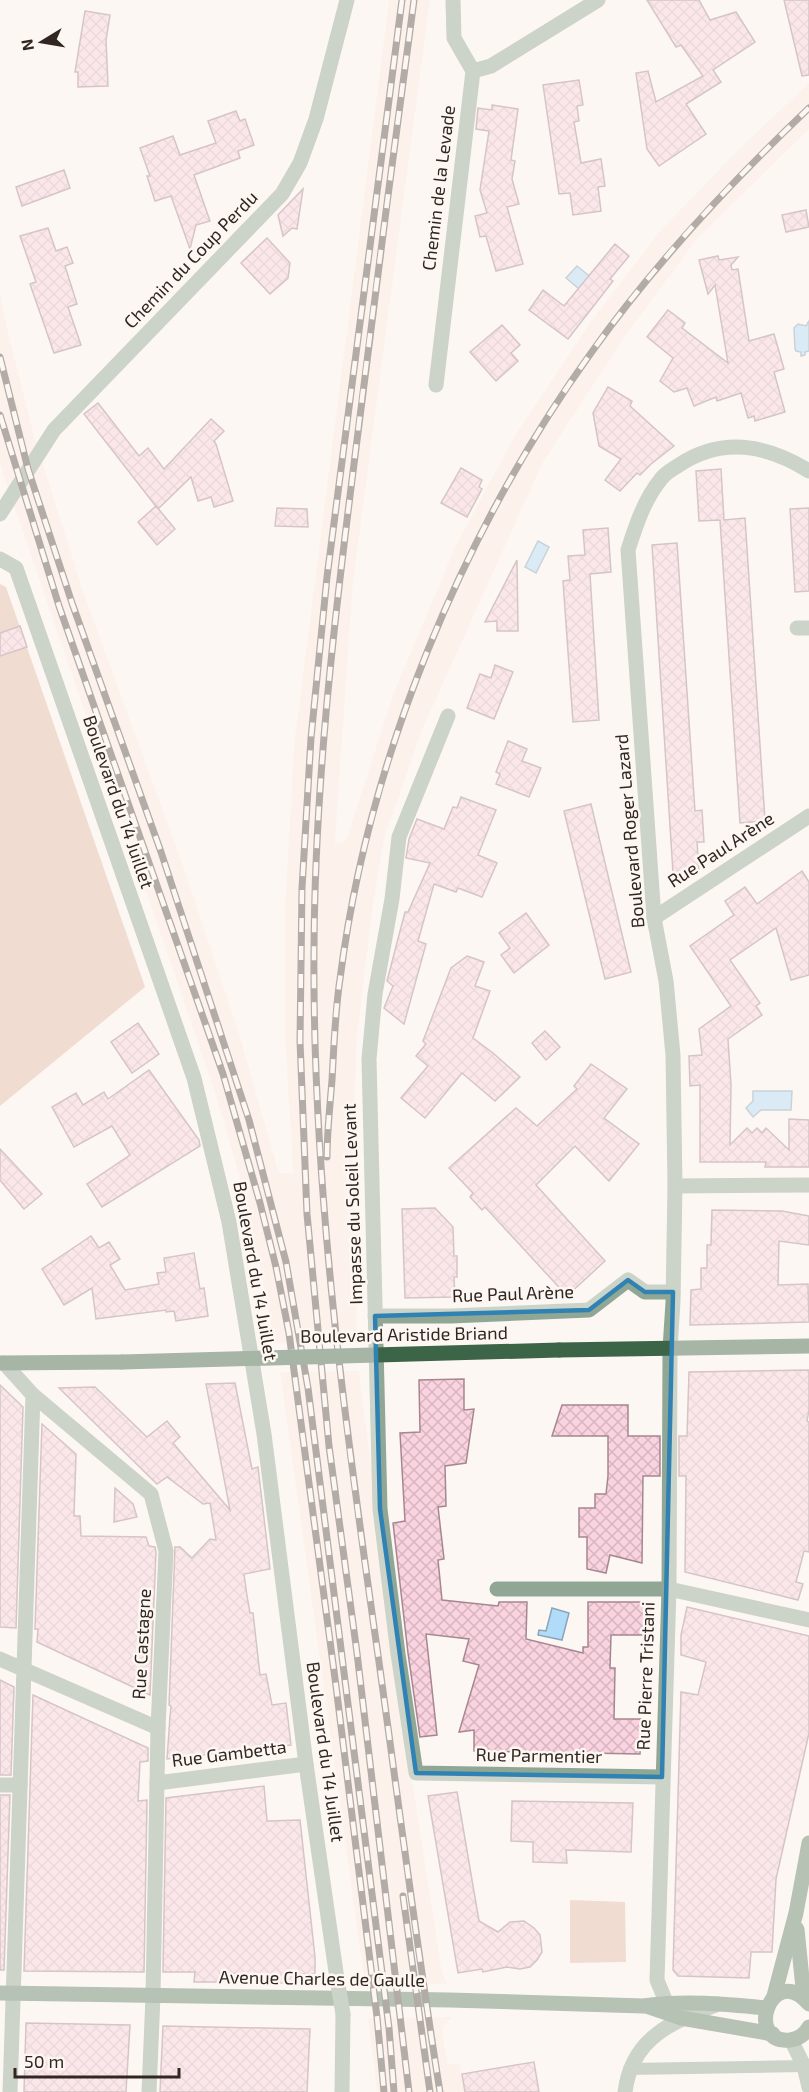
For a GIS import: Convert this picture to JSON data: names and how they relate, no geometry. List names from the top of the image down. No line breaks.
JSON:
{"streets":{"main road":["Boulevard Aristide Briand","Avenue Charles de Gaulle"],"street":["Chemin de la Levade","Chemin du Coup Perdu","Boulevard du 14 Juillet","Boulevard Roger Lazard","Rue Paul Arène","Impasse du Soleil Levant","Rue Castagne","Rue Pierre Tristani","Rue Gambetta","Rue Parmentier"]},"crossings":[["Boulevard du 14 Juillet","Rue Gambetta"],["Boulevard Roger Lazard","Rue Paul Arène"],["Boulevard Roger Lazard","Boulevard Aristide Briand"],["Boulevard Roger Lazard","Rue Pierre Tristani"],["Rue Paul Arène","Impasse du Soleil Levant"],["Impasse du Soleil Levant","Rue Parmentier"],["Boulevard Aristide Briand","Rue Castagne"],["Boulevard Aristide Briand","Rue Pierre Tristani"],["Rue Castagne","Rue Gambetta"],["Rue Castagne","Avenue Charles de Gaulle"],["Rue Pierre Tristani","Rue Parmentier"]],"scale_bar":"50 m","north":"left"}
